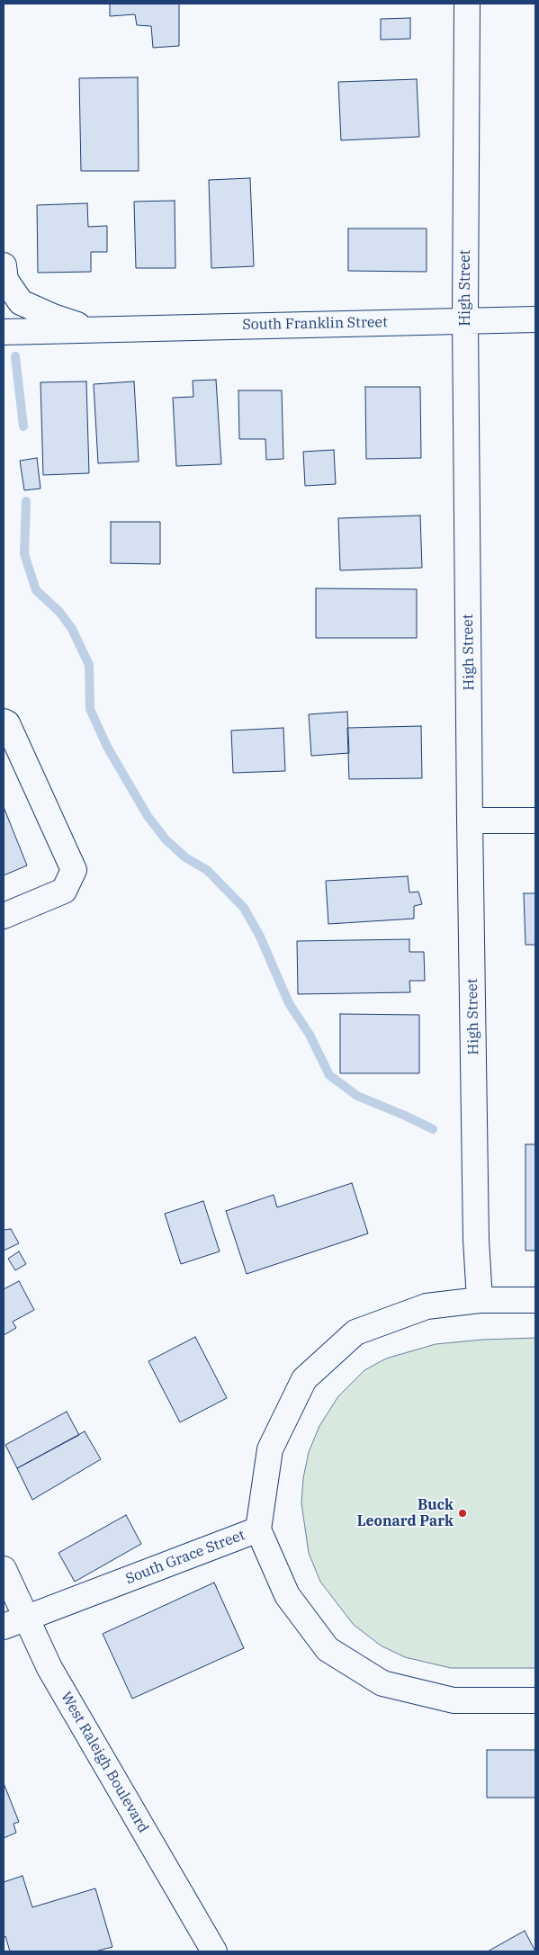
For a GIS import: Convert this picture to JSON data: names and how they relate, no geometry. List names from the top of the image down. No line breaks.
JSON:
{"streets":{"street":["High Street","South Franklin Street","South Grace Street","West Raleigh Boulevard"]},"crossings":[["High Street","South Franklin Street"],["South Grace Street","West Raleigh Boulevard"]],"places":["Buck Leonard Park"]}
